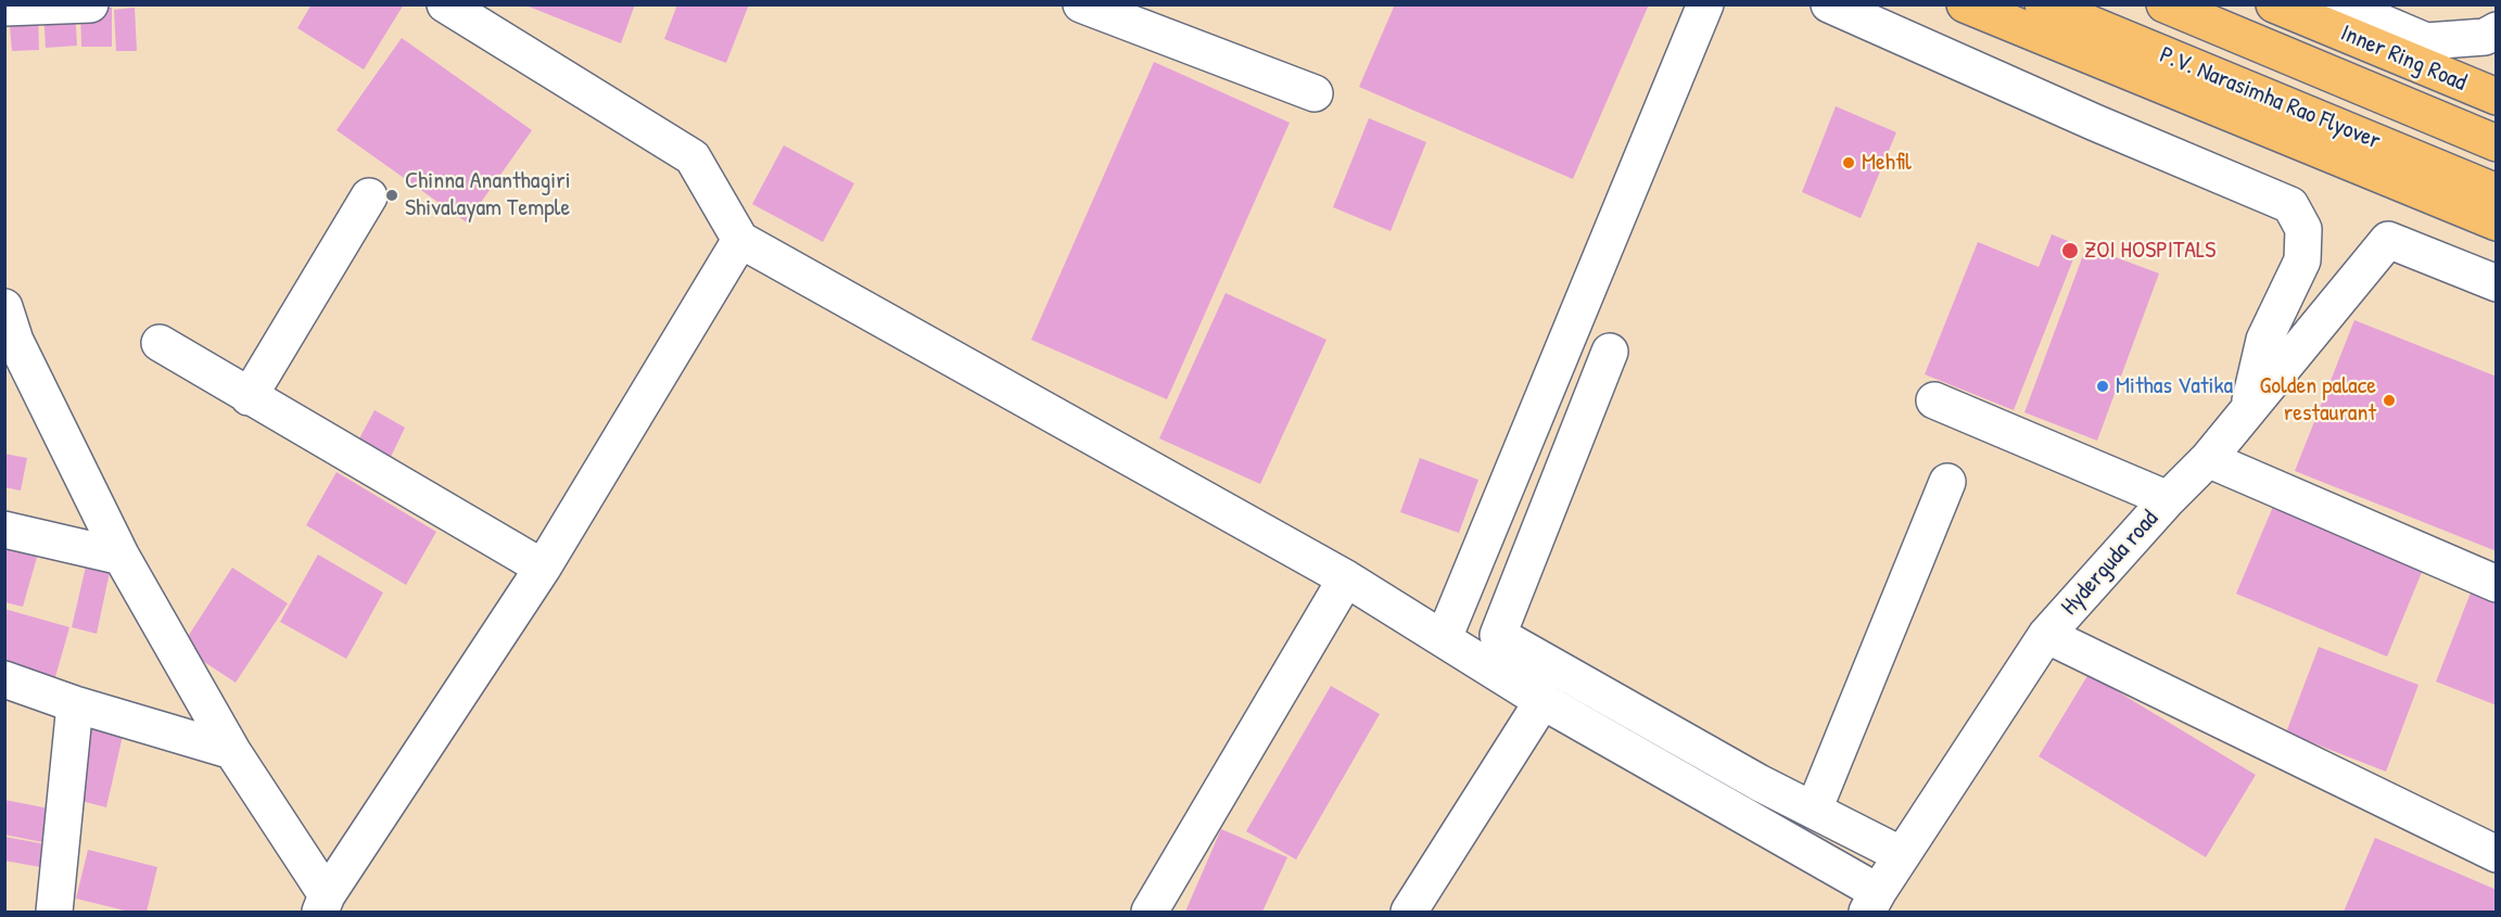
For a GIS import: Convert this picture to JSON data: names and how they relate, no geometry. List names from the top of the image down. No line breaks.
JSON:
{"streets":{"main road":["Inner Ring Road","P.V. Narasimha Rao Flyover"],"street":["Hyderguda road"]},"places":["Mehfil","Chinna Ananthagiri Shivalayam Temple","ZOI HOSPITALS","Mithas Vatika","Golden palace restaurant"]}
